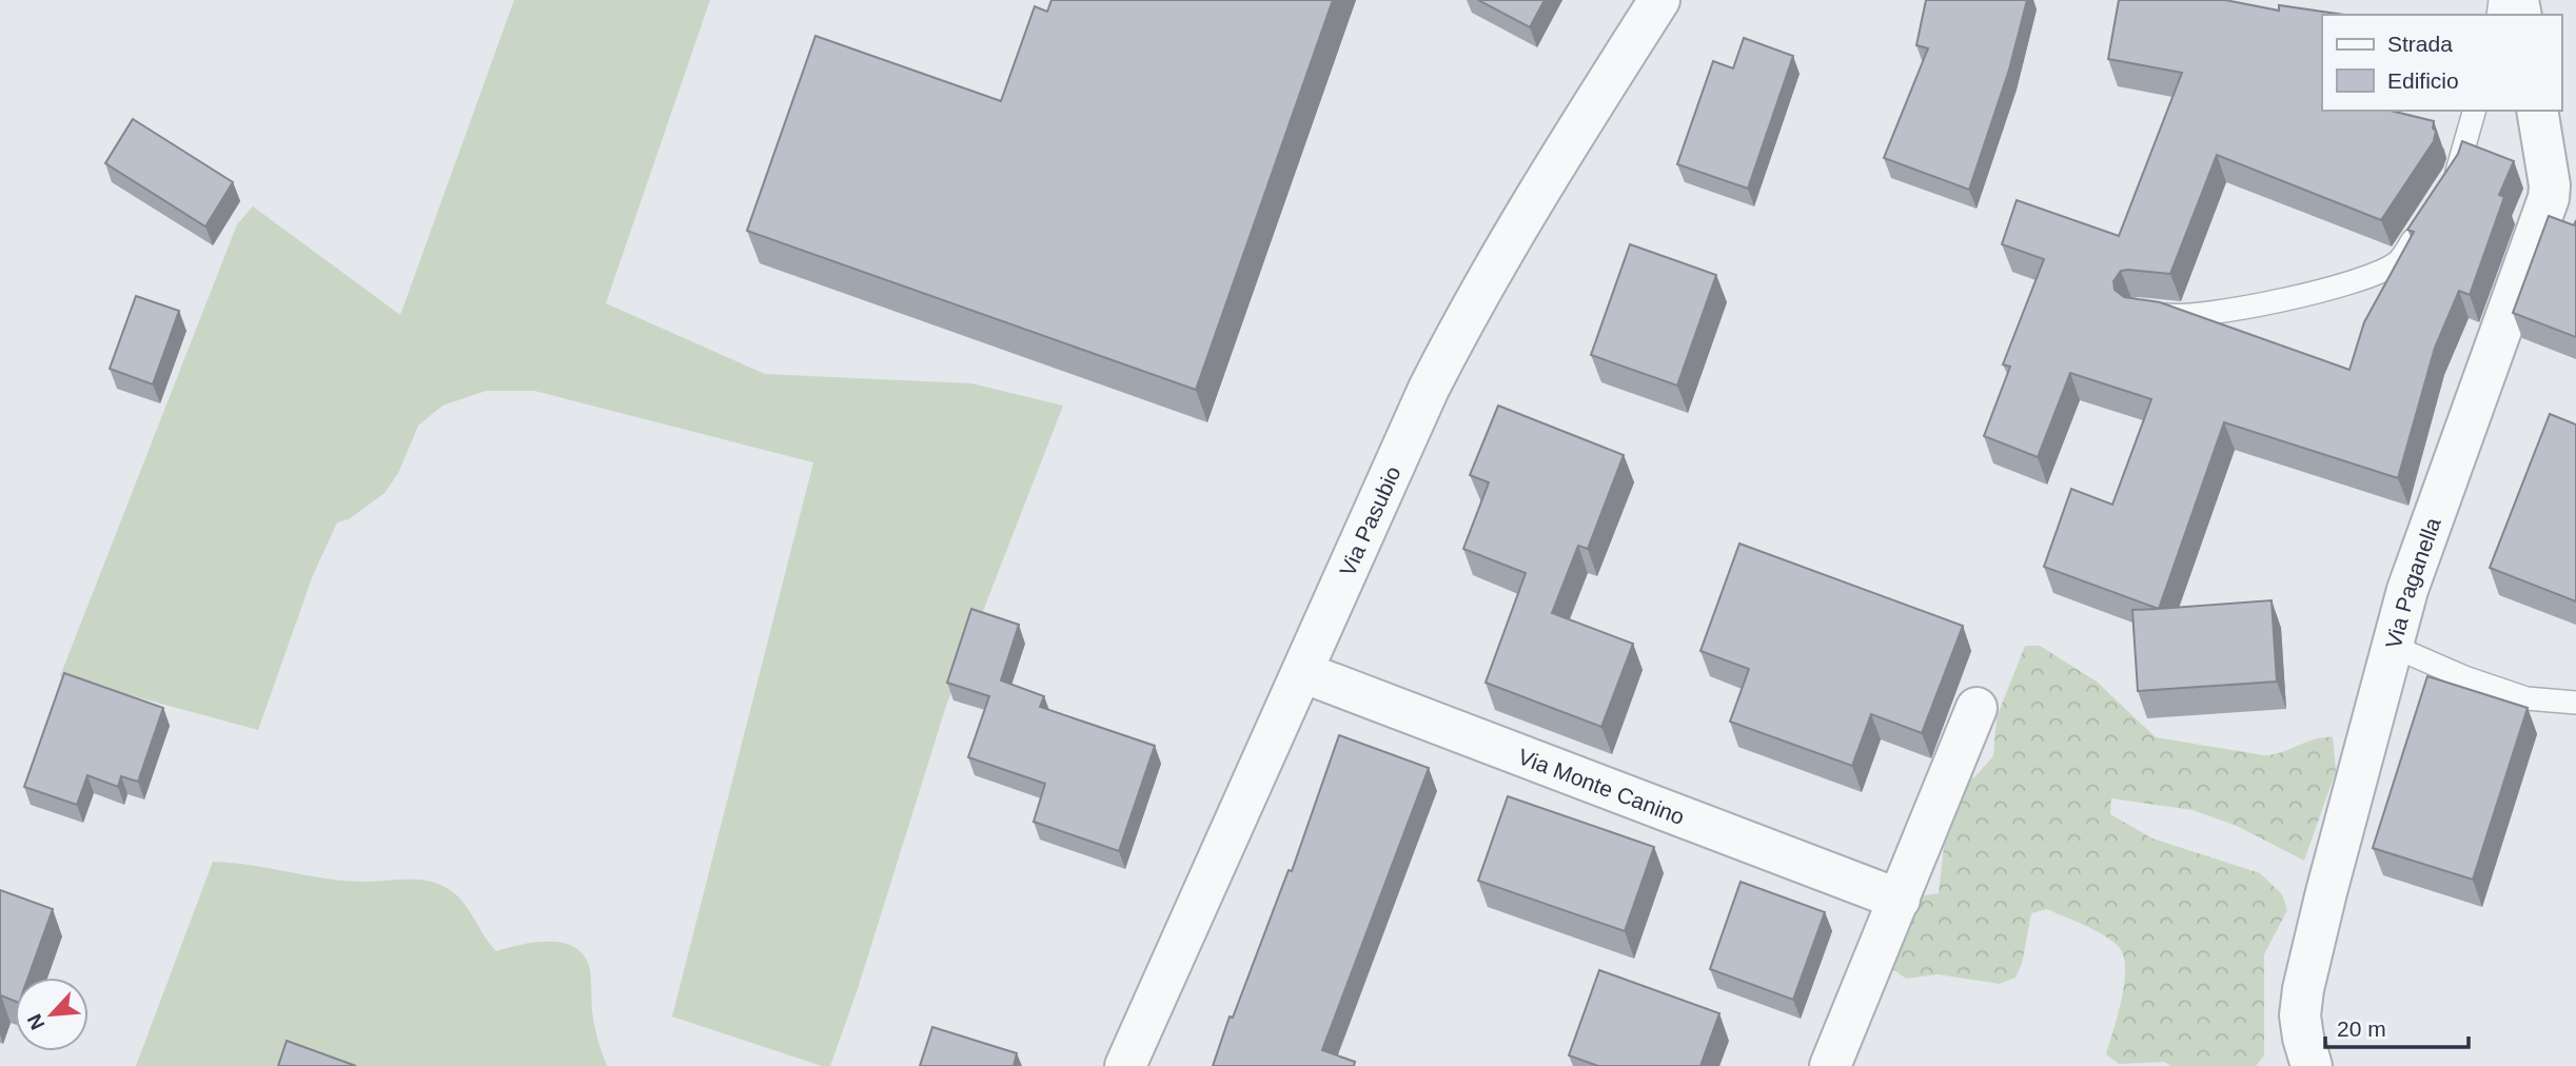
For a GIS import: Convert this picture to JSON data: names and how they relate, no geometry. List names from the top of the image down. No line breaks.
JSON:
{"streets":{"street":["Via Pasubio","Via Paganella","Via Monte Canino"]},"crossings":[["Via Pasubio","Via Monte Canino"]],"legend":["Strada","Edificio"],"scale_bar":"20 m","north":"bottom left"}
